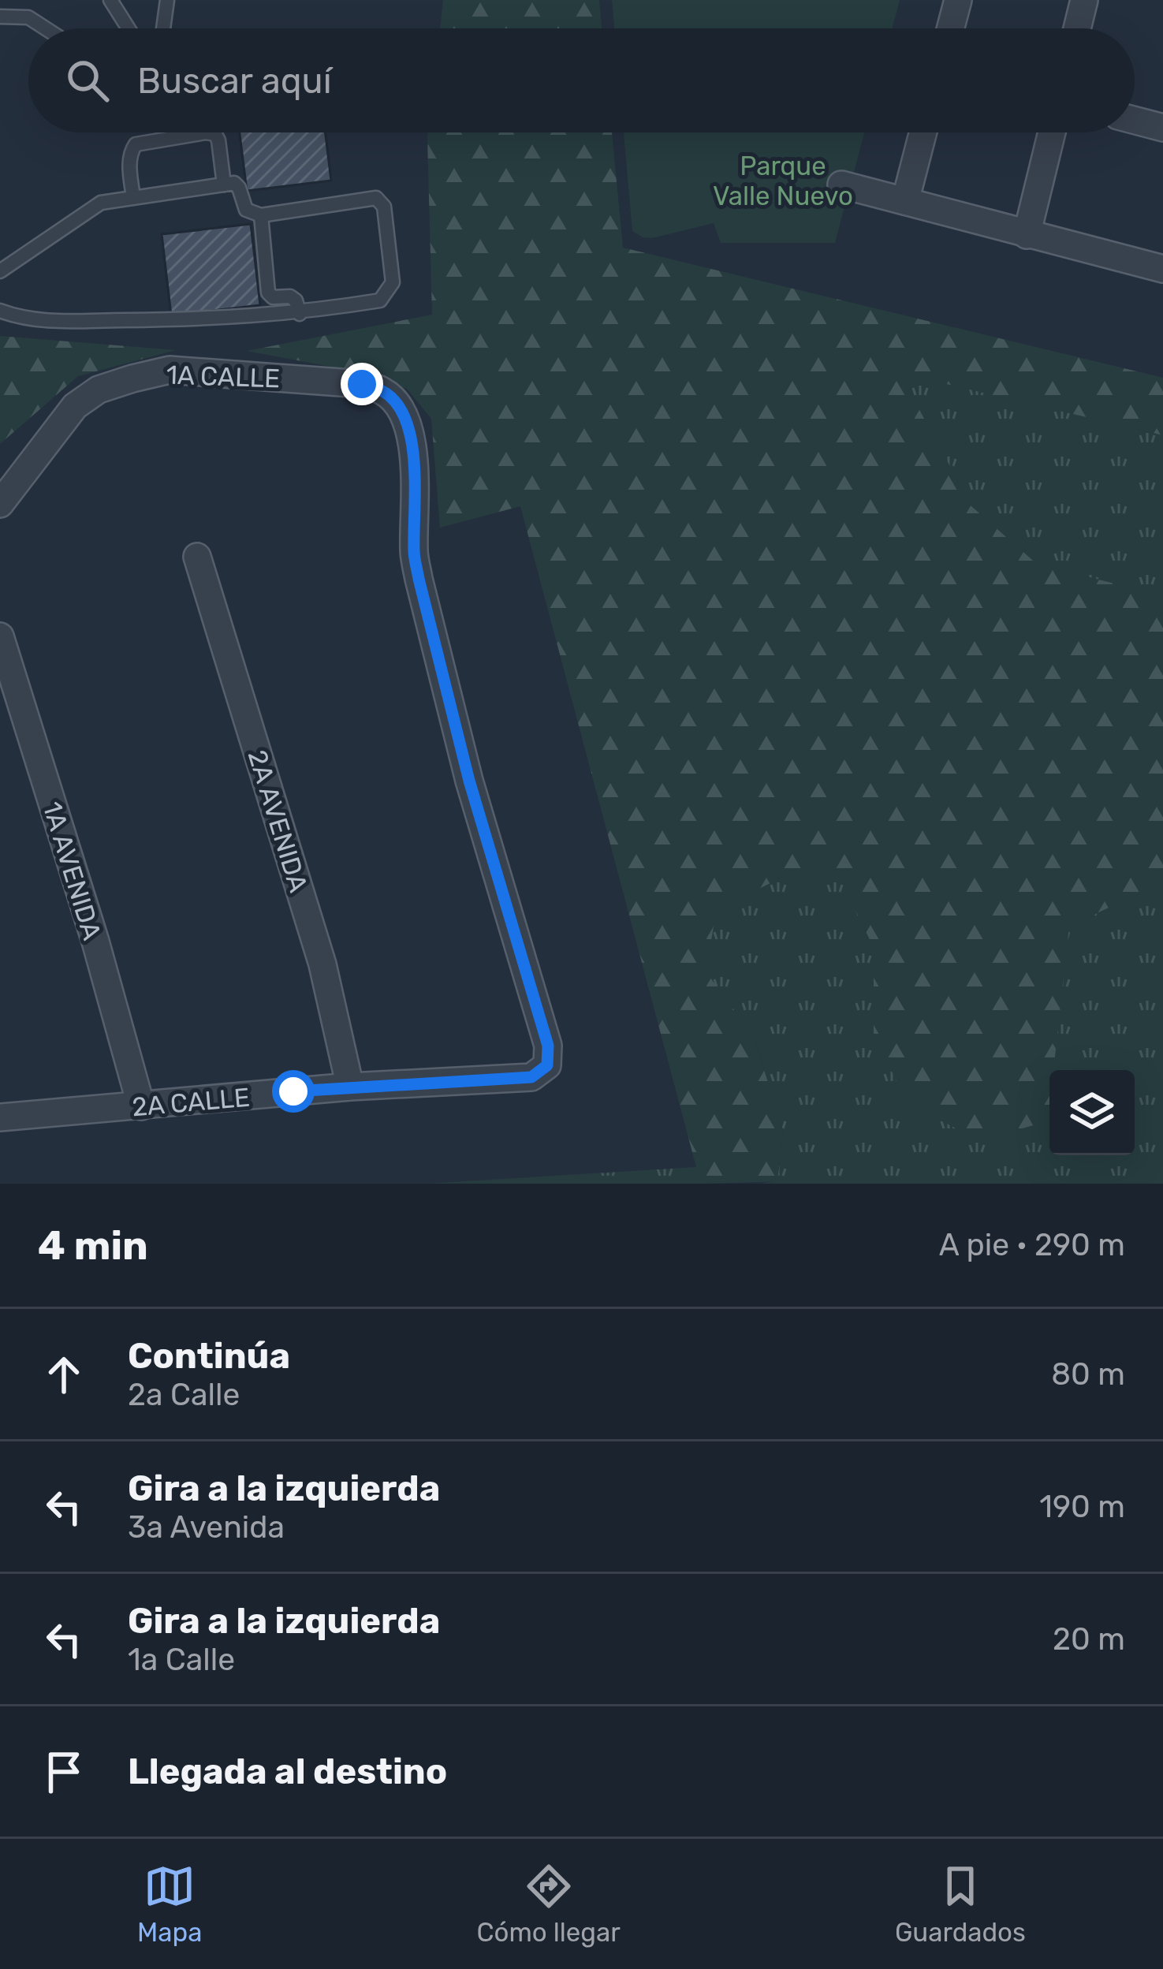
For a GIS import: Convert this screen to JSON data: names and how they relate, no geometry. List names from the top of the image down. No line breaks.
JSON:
{"streets":{"street":["1A CALLE","2A AVENIDA","1A AVENIDA","2A CALLE"]},"crossings":[["1A CALLE","2A CALLE"],["2A AVENIDA","2A CALLE"],["1A AVENIDA","2A CALLE"]],"parks":["Parque Valle Nuevo"],"page":{"search":"Buscar aquí","heading":["4 min","A pie · 290 m"],"list":[["Continúa","2a Calle","80 m"],["Gira a la izquierda","3a Avenida","190 m"],["Gira a la izquierda","1a Calle","20 m"],"Llegada al destino"],"nav":["Mapa","Cómo llegar","Guardados"]}}
